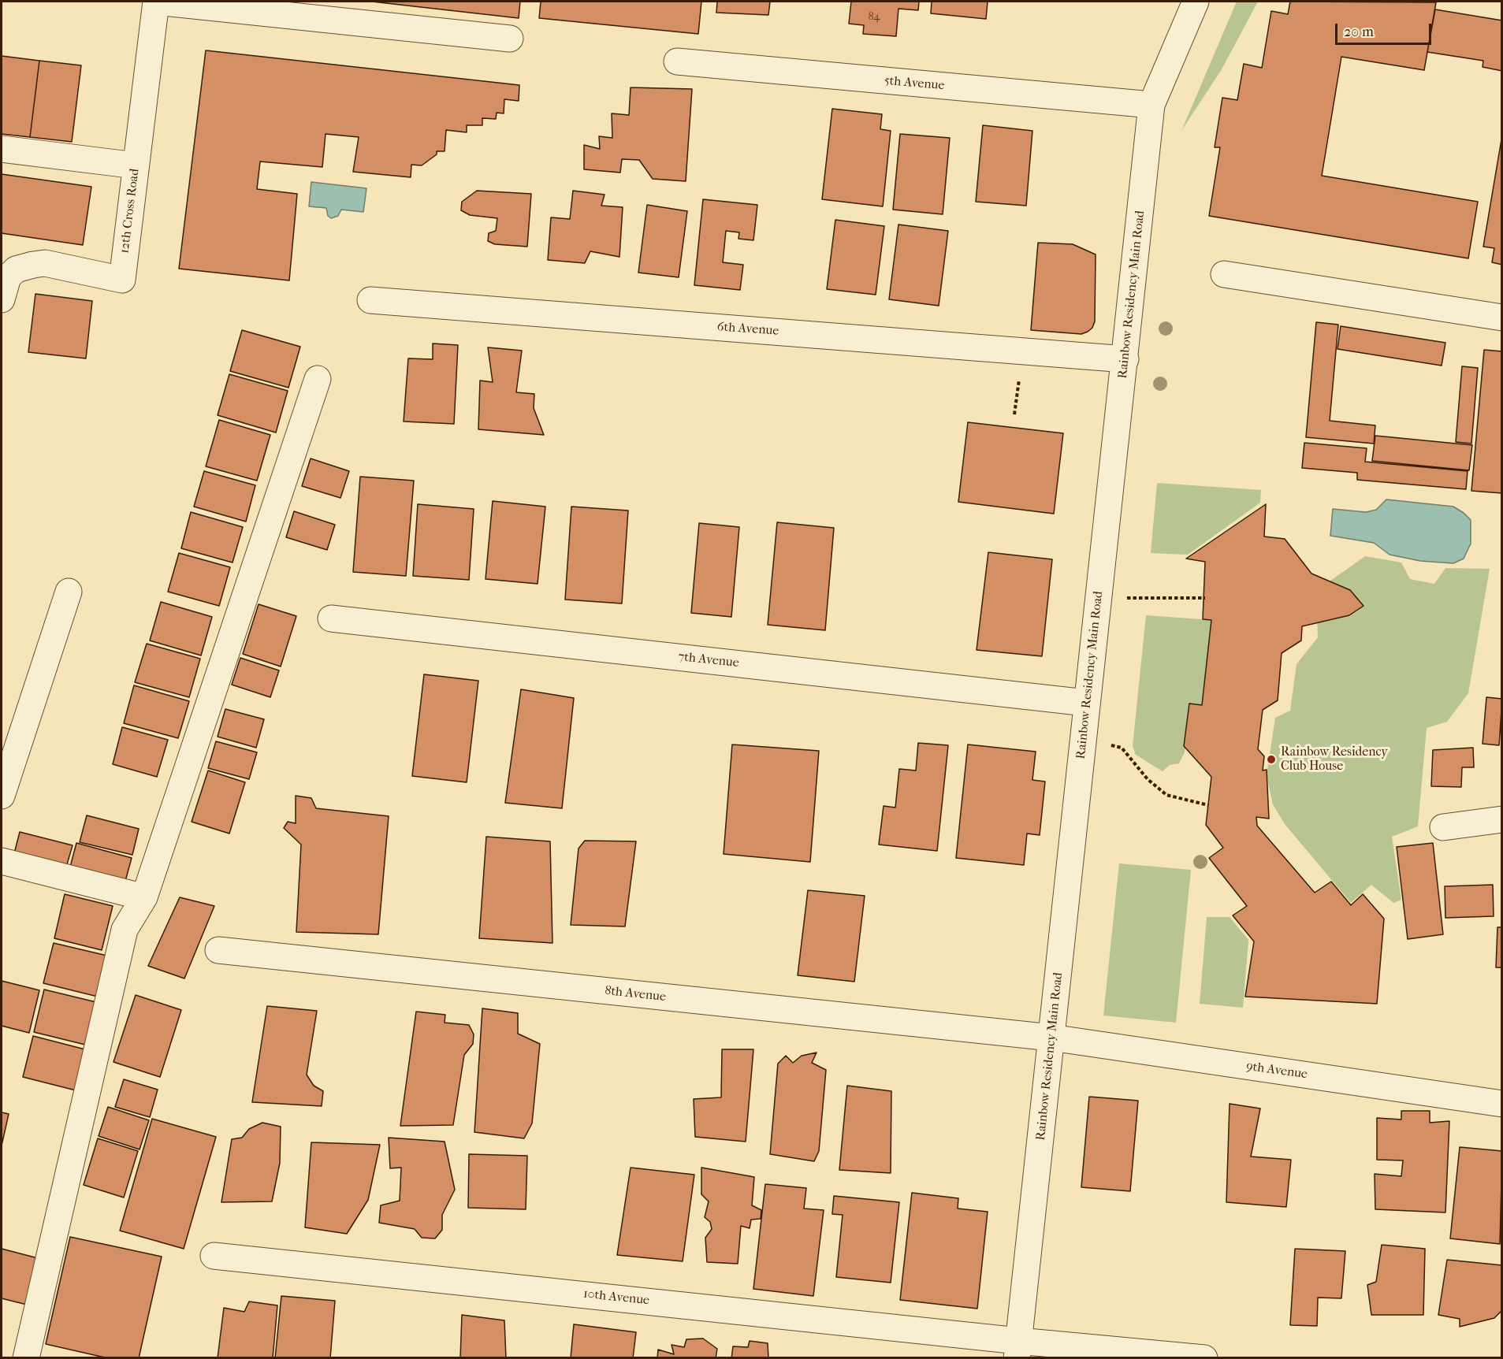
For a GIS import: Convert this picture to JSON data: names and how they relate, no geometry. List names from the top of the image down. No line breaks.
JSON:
{"streets":{"street":["5th Avenue","12th Cross Road","Rainbow Residency Main Road","6th Avenue","7th Avenue","8th Avenue","9th Avenue","10th Avenue"]},"crossings":[["5th Avenue","Rainbow Residency Main Road"],["Rainbow Residency Main Road","6th Avenue"],["Rainbow Residency Main Road","7th Avenue"],["Rainbow Residency Main Road","8th Avenue"],["Rainbow Residency Main Road","9th Avenue"],["Rainbow Residency Main Road","10th Avenue"],["8th Avenue","9th Avenue"]],"places":["Rainbow Residency Club House"],"house_numbers":["84"],"scale_bar":"20 m"}
